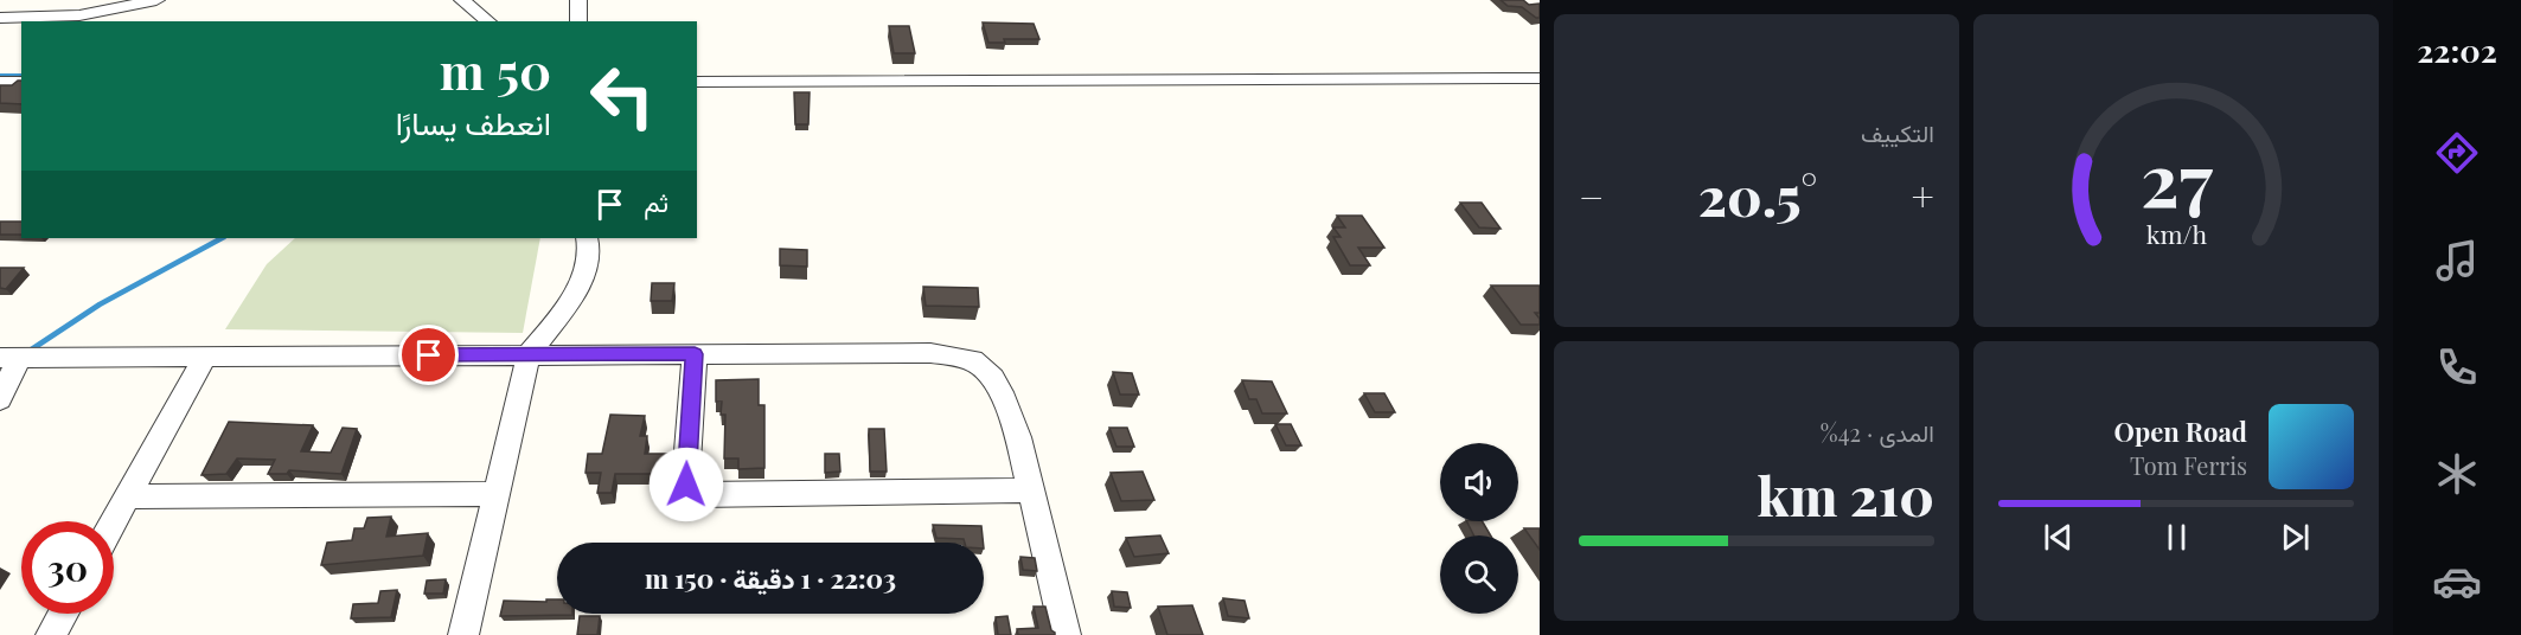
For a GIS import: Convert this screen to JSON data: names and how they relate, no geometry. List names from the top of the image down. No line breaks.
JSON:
{"page":{"tabs":"22:02","tile":["التكييف",["المدى · 42%","210 km"]],"turn":["50 m","انعطف يسارًا"],"heat":["−","20.5°","+"],"then":"ثم","song":["Open Road","Tom Ferris"],"limit":"30","trip":"22:03 · 1 دقيقة · 150 m","gauge":["27","km/h"]}}
